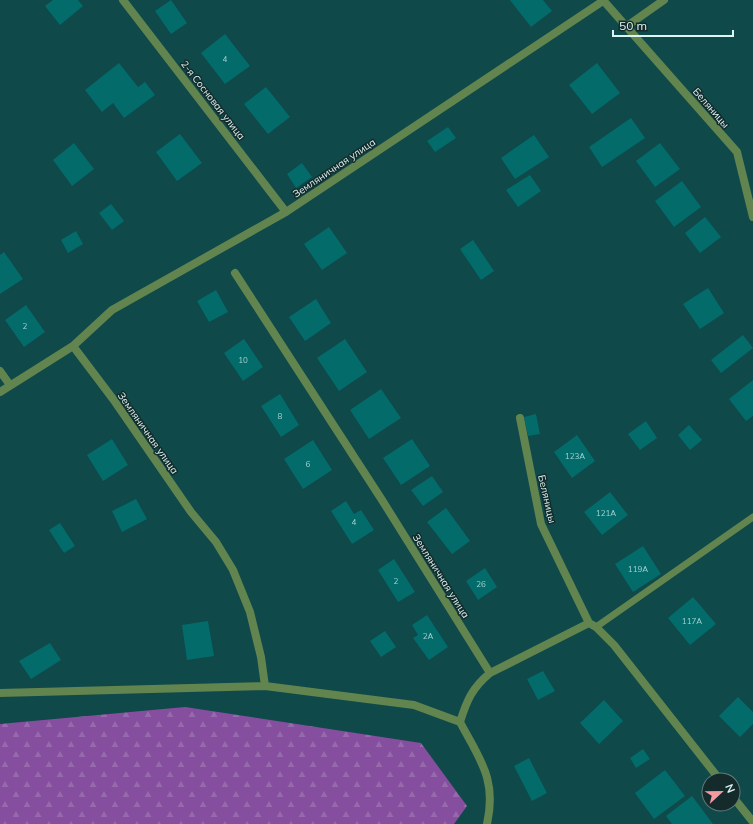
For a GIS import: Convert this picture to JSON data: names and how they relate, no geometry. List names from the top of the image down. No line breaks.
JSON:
{"streets":{"street":["2-я Сосновая улица","Беляницы","Земляничная улица"]},"crossings":[["2-я Сосновая улица","Земляничная улица"],["Беляницы","Земляничная улица"]],"house_numbers":["4","2","10","8","123А","6","121А","4","119А","2","26","117А","2А"],"scale_bar":"50 m","north":"right"}
